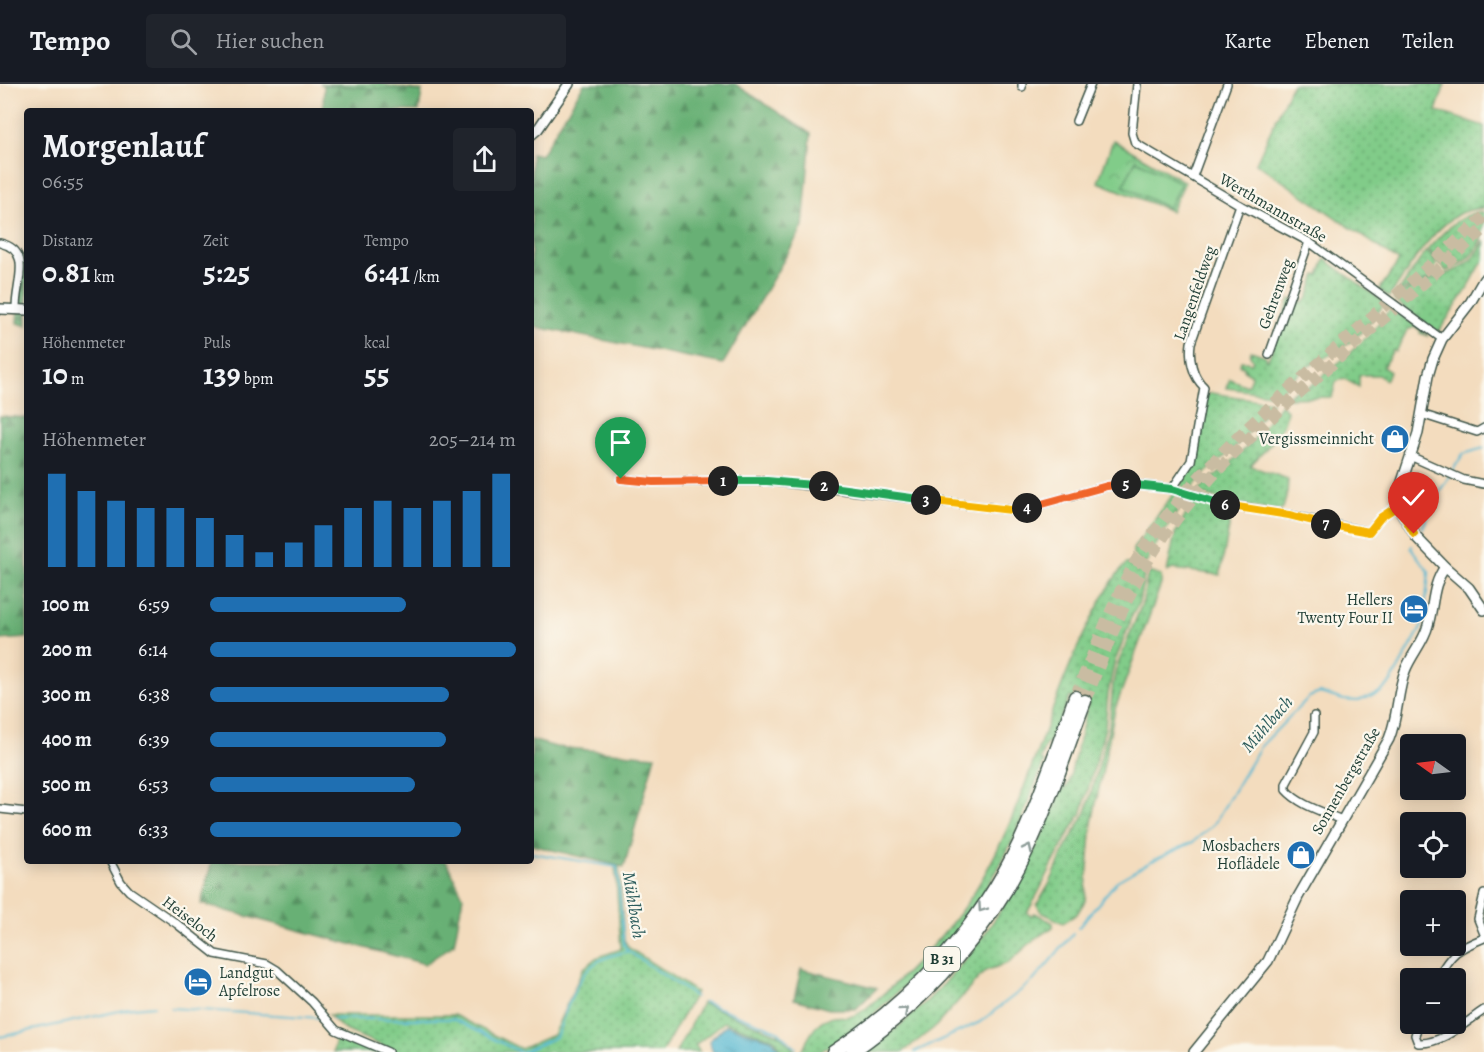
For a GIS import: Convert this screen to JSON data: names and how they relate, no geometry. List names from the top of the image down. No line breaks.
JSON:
{"streets":{"highway":["B 31"],"street":["Werthmannstraße","Langenfeldweg","Gehrenweg","Sonnenbergstraße","Heiseloch"]},"crossings":[["Werthmannstraße","Langenfeldweg"],["Werthmannstraße","Gehrenweg"]],"water":["Mühlbach"],"places":{"shop":["Vergissmeinnicht","Mosbachers Hoflädele"],"hotel":["Hellers Twenty Four II","Landgut Apfelrose"]},"north":"left","page":{"header":"Tempo","search":"Hier suchen","nav":["Karte","Ebenen","Teilen"],"heading":["Morgenlauf","06:55"],"stats":[["Distanz","0.81 km"],["Zeit","5:25"],["Tempo","6:41 /km"],["Höhenmeter","10 m"],["Puls","139 bpm"],["kcal","55"]],"chart":["Höhenmeter","205–214 m"],"pins":["1","5","2","3","6","4","7"],"list":[{"name":"100 m","note":"6:59"},{"name":"200 m","note":"6:14"},{"name":"300 m","note":"6:38"},{"name":"400 m","note":"6:39"},{"name":"500 m","note":"6:53"},{"name":"600 m","note":"6:33"}],"map_buttons":["+","−"]}}
